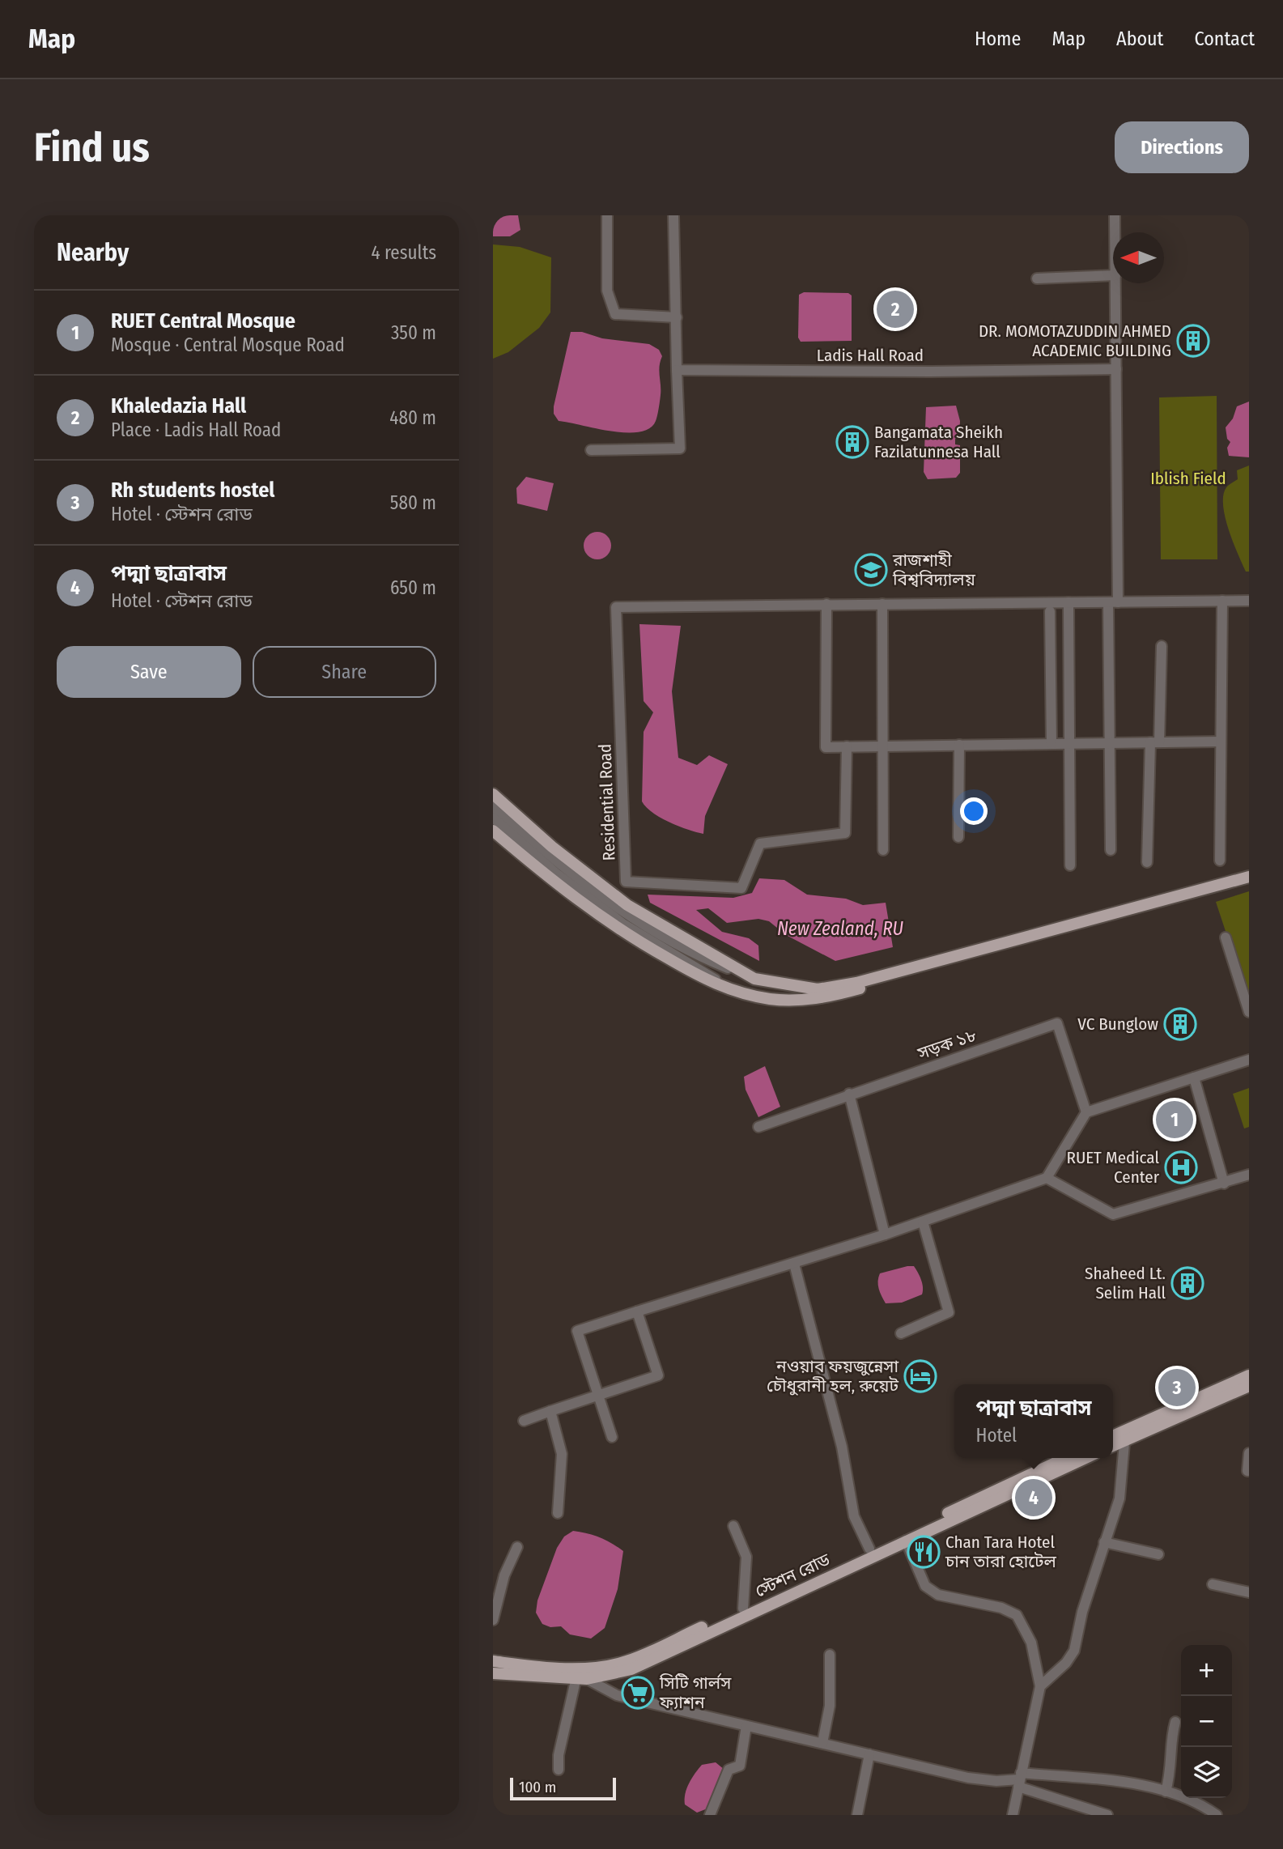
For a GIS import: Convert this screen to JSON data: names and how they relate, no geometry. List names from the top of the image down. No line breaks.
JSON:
{"streets":{"main road":["স্টেশন রোড"],"street":["Ladis Hall Road","Residential Road","সড়ক ১৮"]},"water":["New Zealand, RU"],"parks":["Iblish Field"],"places":{"building":["DR. MOMOTAZUDDIN AHMED ACADEMIC BUILDING","Bangamata Sheikh Fazilatunnesa Hall","VC Bunglow","Shaheed Lt. Selim Hall"],"school or university":["রাজশাহী বিশ্ববিদ্যালয়"],"hospital":["RUET Medical Center"],"hotel":["নওয়াব ফয়জুন্নেসা চৌধুরানী হল, রুয়েট"],"restaurant":["Chan Tara Hotel চান তারা হোটেল"],"supermarket":["সিটি গার্লস ফ্যাশন"]},"scale_bar":"100 m","north":"left","page":{"header":"Map","nav":["Home","Map","About","Contact"],"buttons":["Directions",["Save","Share"]],"title":"Find us","heading":["Nearby","4 results"],"pins":["2","1","3","4"],"list":[{"mark":"1","name":"RUET Central Mosque","note":"Mosque · Central Mosque Road","value":"350 m"},{"mark":"2","name":"Khaledazia Hall","note":"Place · Ladis Hall Road","value":"480 m"},{"mark":"3","name":"Rh students hostel","note":"Hotel · স্টেশন রোড","value":"580 m"},{"mark":"4","name":"পদ্মা ছাত্রাবাস","note":"Hotel · স্টেশন রোড","value":"650 m"}],"popup":["পদ্মা ছাত্রাবাস","Hotel"],"map_buttons":["+","−"],"scale":"100 m"}}
